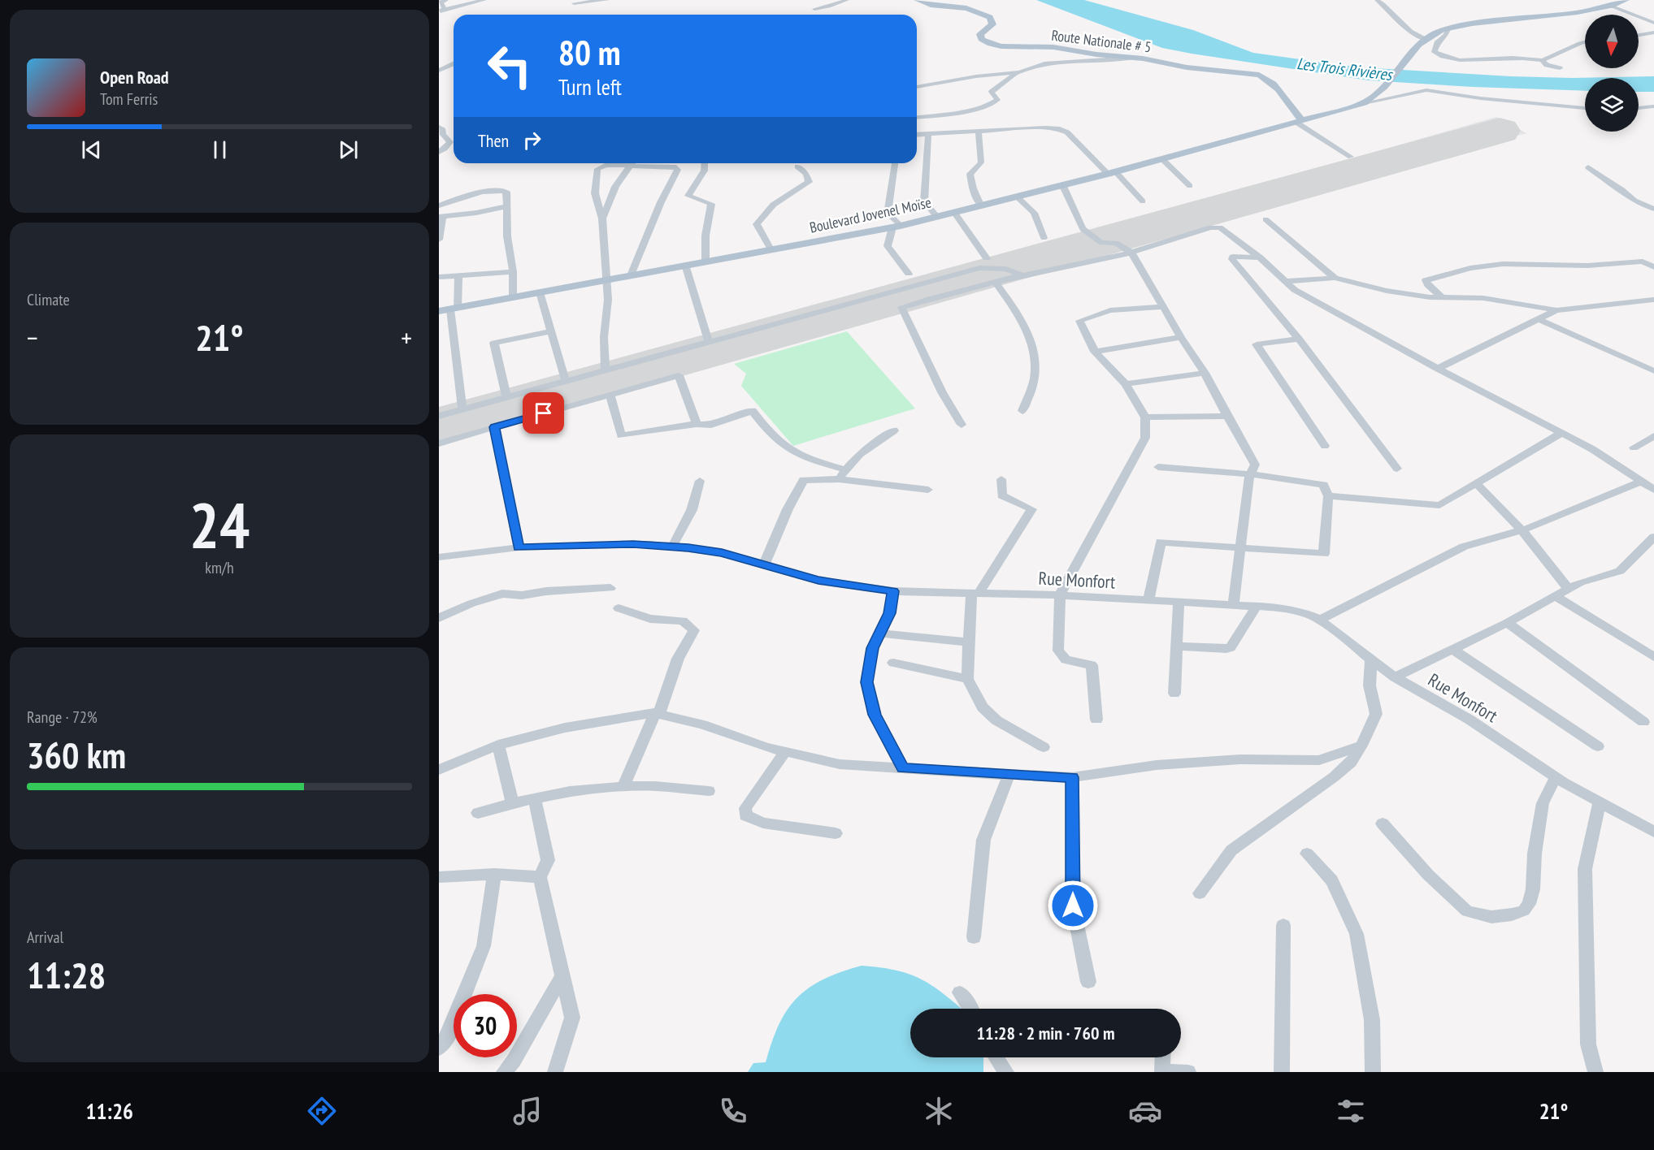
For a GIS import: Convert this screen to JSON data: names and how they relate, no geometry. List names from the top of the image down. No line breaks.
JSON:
{"streets":{"main road":["Route Nationale # 5","Boulevard Jovenel Moïse"],"street":["Rue Monfort"]},"crossings":[["Route Nationale # 5","Boulevard Jovenel Moïse"]],"water":["Les Trois Rivières"],"north":"bottom","page":{"turn":["80 m","Turn left"],"song":["Open Road","Tom Ferris"],"then":"Then","tile":["Climate",["24","km/h"],["Range · 72%","360 km"],["Arrival","11:28"]],"heat":["−","21°","+"],"limit":"30","trip":"11:28 · 2 min · 760 m","tabs":["11:26","21°"]}}
